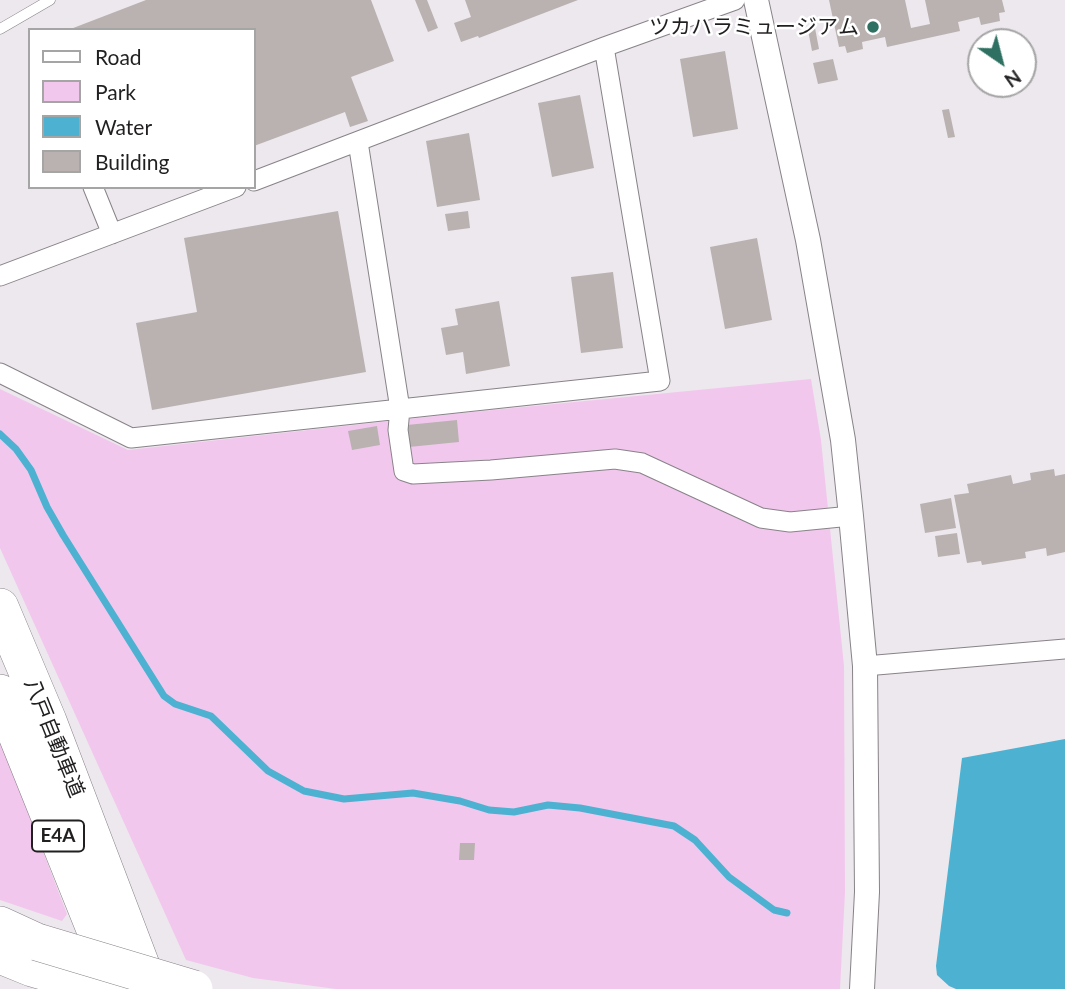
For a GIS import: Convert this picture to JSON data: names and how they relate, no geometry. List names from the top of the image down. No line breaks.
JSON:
{"streets":{"highway":["八戸自動車道","E4A"]},"places":["ツカハラミュージアム"],"legend":["Road","Park","Water","Building"],"north":"bottom right"}
